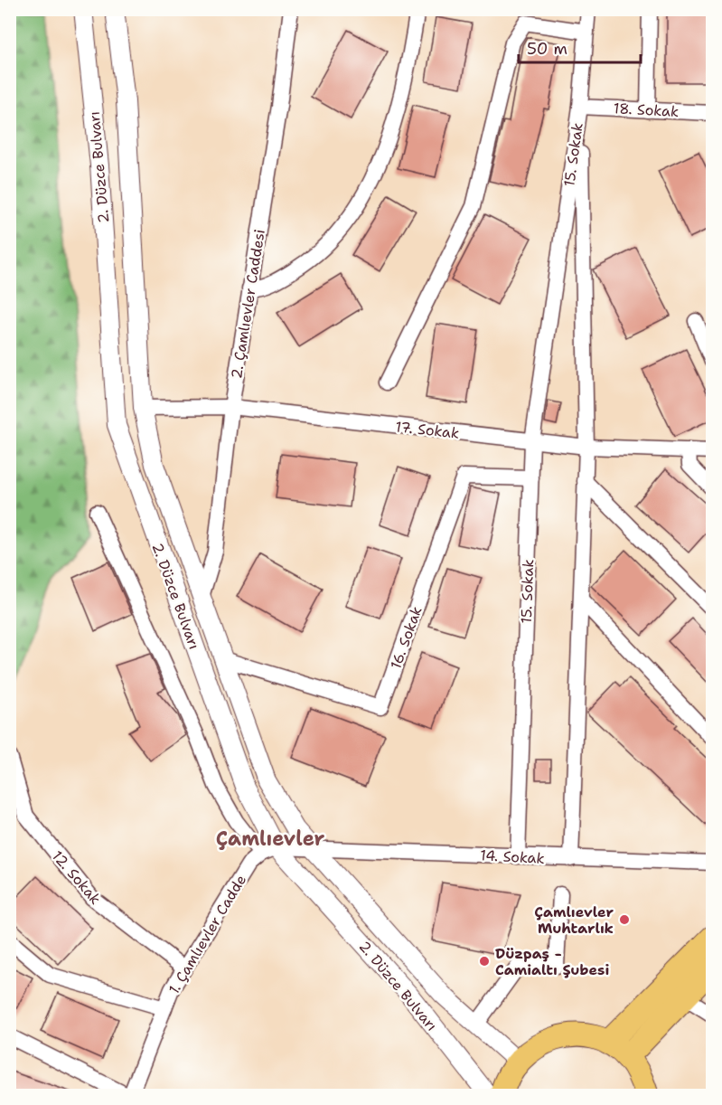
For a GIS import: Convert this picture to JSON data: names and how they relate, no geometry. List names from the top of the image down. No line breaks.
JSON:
{"streets":{"street":["18. Sokak","15. Sokak","2. Düzce Bulvarı","2. Çamlıevler Caddesi","17. Sokak","16. Sokak","14. Sokak","12. Sokak","1. Çamlıevler Cadde"]},"crossings":[["18. Sokak","15. Sokak"],["15. Sokak","17. Sokak"],["15. Sokak","16. Sokak"],["15. Sokak","14. Sokak"],["2. Düzce Bulvarı","2. Çamlıevler Caddesi"],["2. Düzce Bulvarı","17. Sokak"],["2. Düzce Bulvarı","16. Sokak"],["2. Düzce Bulvarı","14. Sokak"],["2. Düzce Bulvarı","1. Çamlıevler Cadde"],["2. Çamlıevler Caddesi","17. Sokak"],["14. Sokak","1. Çamlıevler Cadde"],["12. Sokak","1. Çamlıevler Cadde"]],"districts":["Çamlıevler"],"places":["Çamlıevler Muhtarlık","Düzpaş - Camialtı Şubesi"],"scale_bar":"50 m"}
